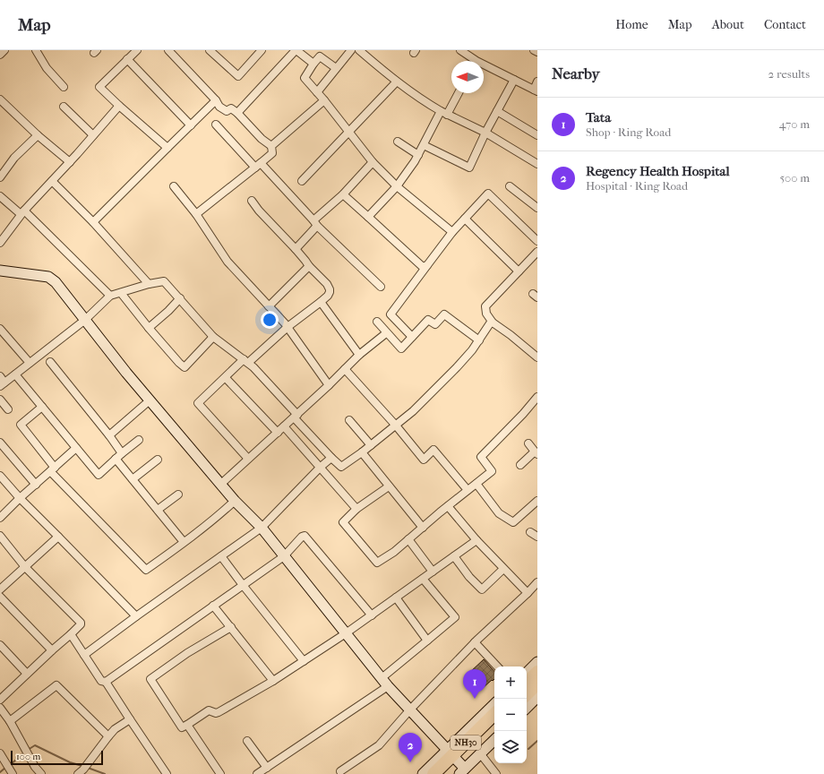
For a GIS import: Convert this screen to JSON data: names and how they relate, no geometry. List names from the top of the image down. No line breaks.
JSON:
{"streets":{"highway":["NH30"]},"scale_bar":"100 m","north":"left","page":{"header":"Map","nav":["Home","Map","About","Contact"],"heading":["Nearby","2 results"],"list":[{"mark":"1","name":"Tata","note":"Shop · Ring Road","value":"470 m"},{"mark":"2","name":"Regency Health Hospital","note":"Hospital · Ring Road","value":"500 m"}],"map_buttons":["+","−"],"pins":["1","2"],"scale":"100 m"}}
